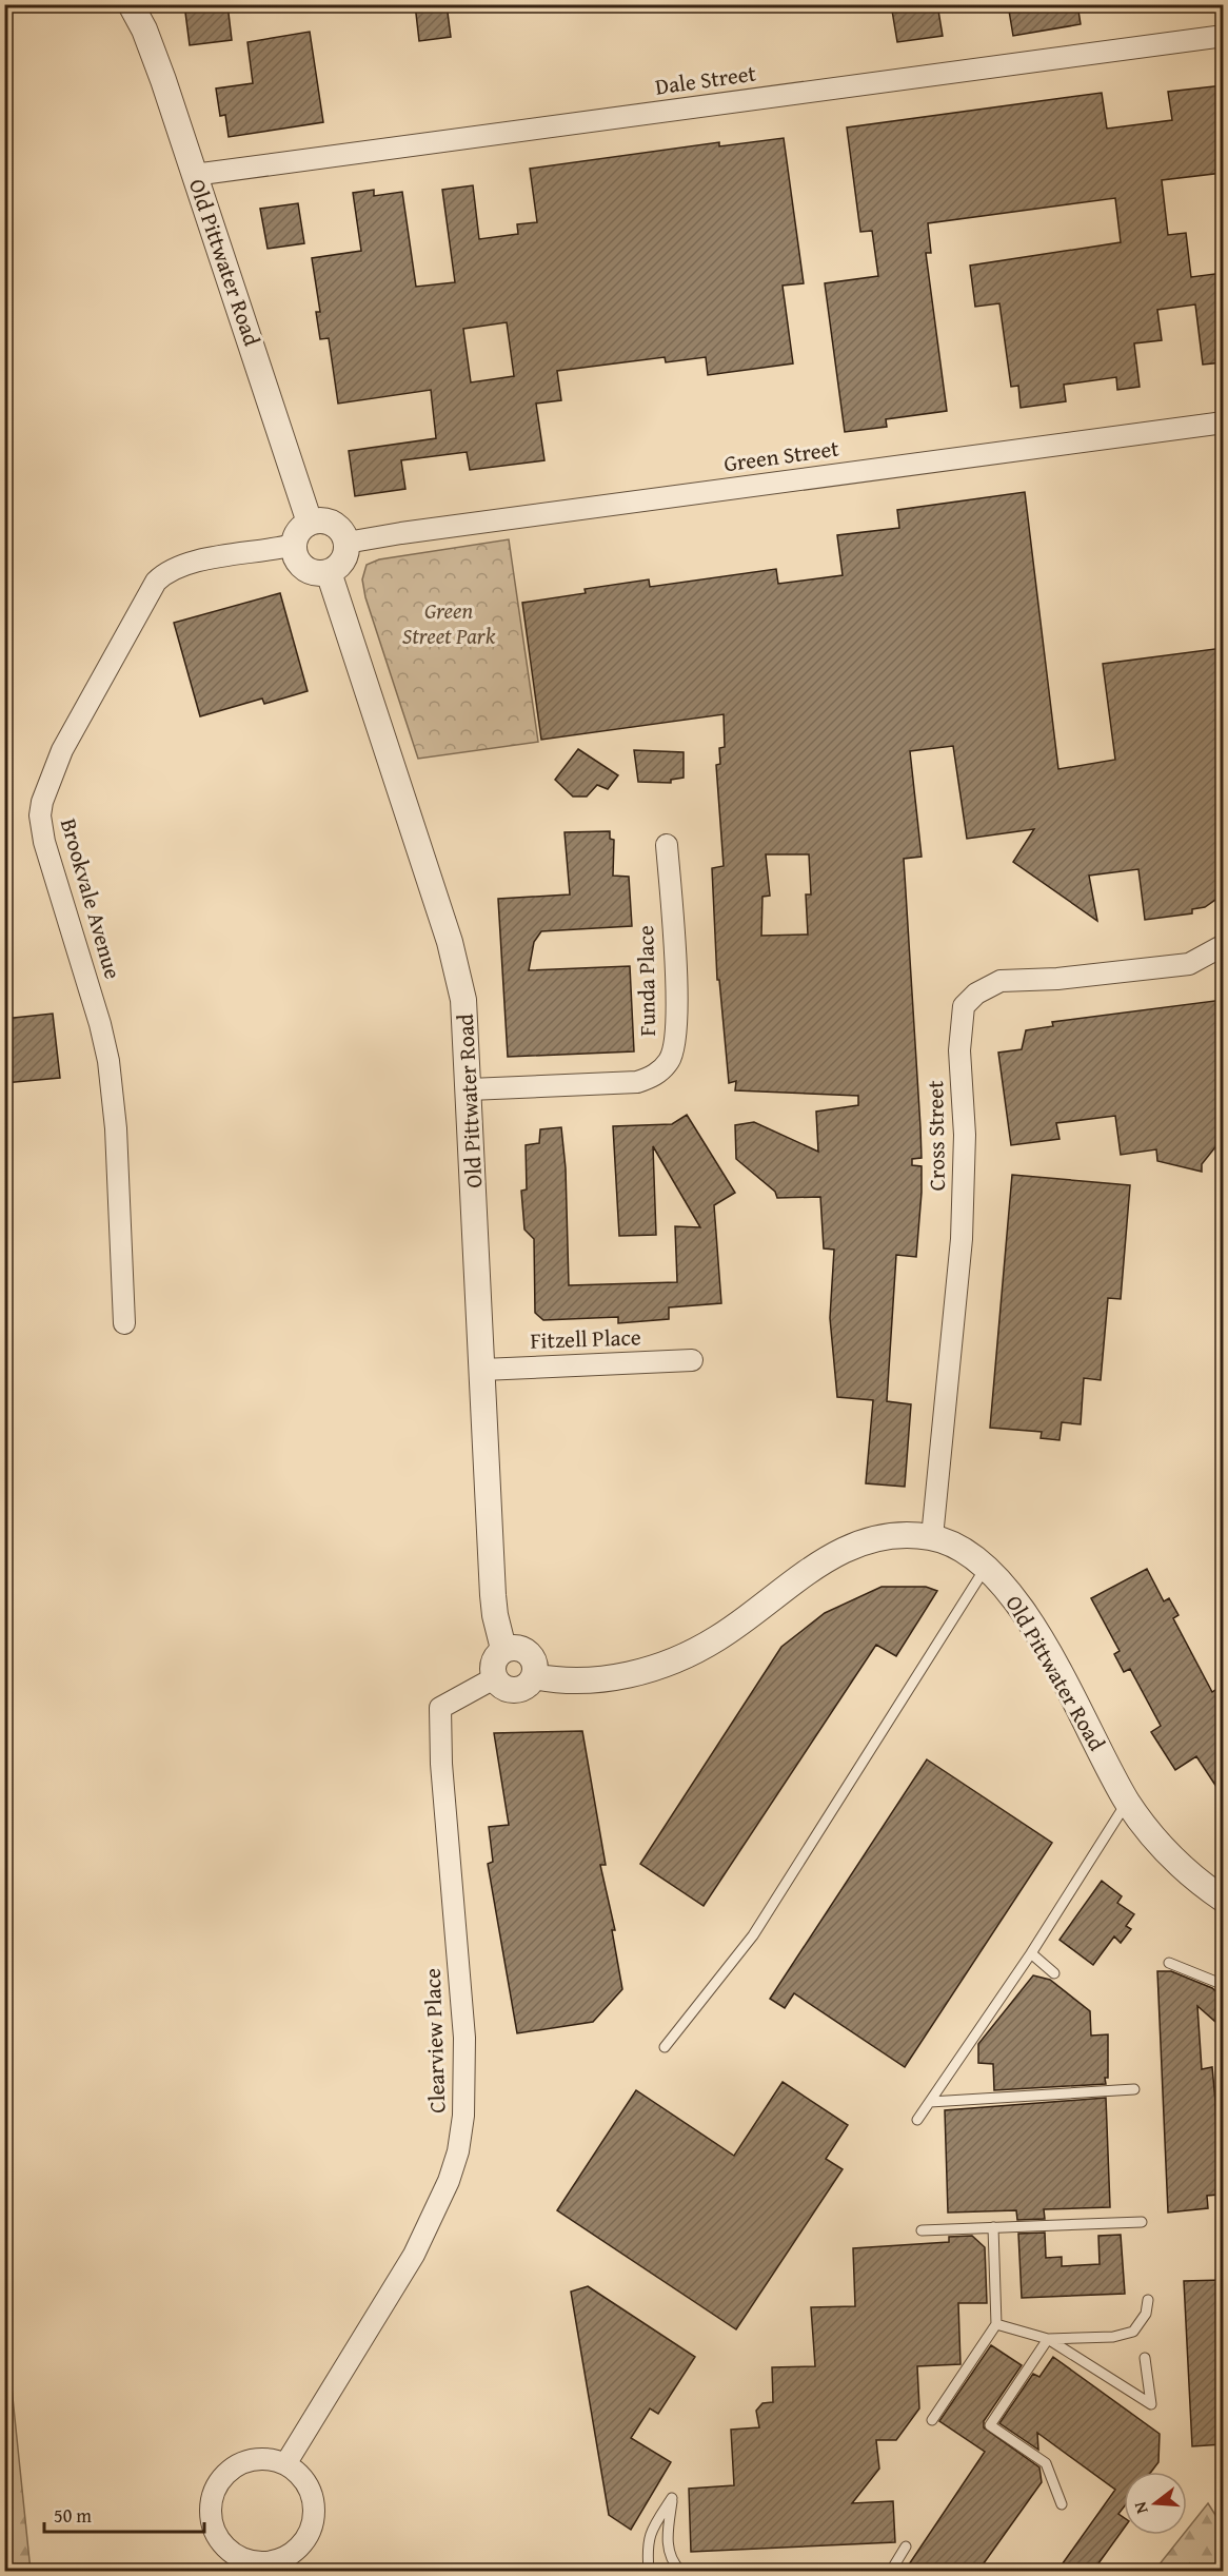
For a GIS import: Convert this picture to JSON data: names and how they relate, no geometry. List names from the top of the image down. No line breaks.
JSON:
{"streets":{"street":["Dale Street","Old Pittwater Road","Green Street","Brookvale Avenue","Funda Place","Cross Street","Fitzell Place","Clearview Place"]},"crossings":[["Dale Street","Old Pittwater Road"],["Old Pittwater Road","Green Street"],["Old Pittwater Road","Brookvale Avenue"],["Old Pittwater Road","Funda Place"],["Old Pittwater Road","Cross Street"],["Old Pittwater Road","Fitzell Place"],["Old Pittwater Road","Clearview Place"],["Green Street","Brookvale Avenue"]],"parks":["Green Street Park"],"scale_bar":"50 m","north":"left"}
